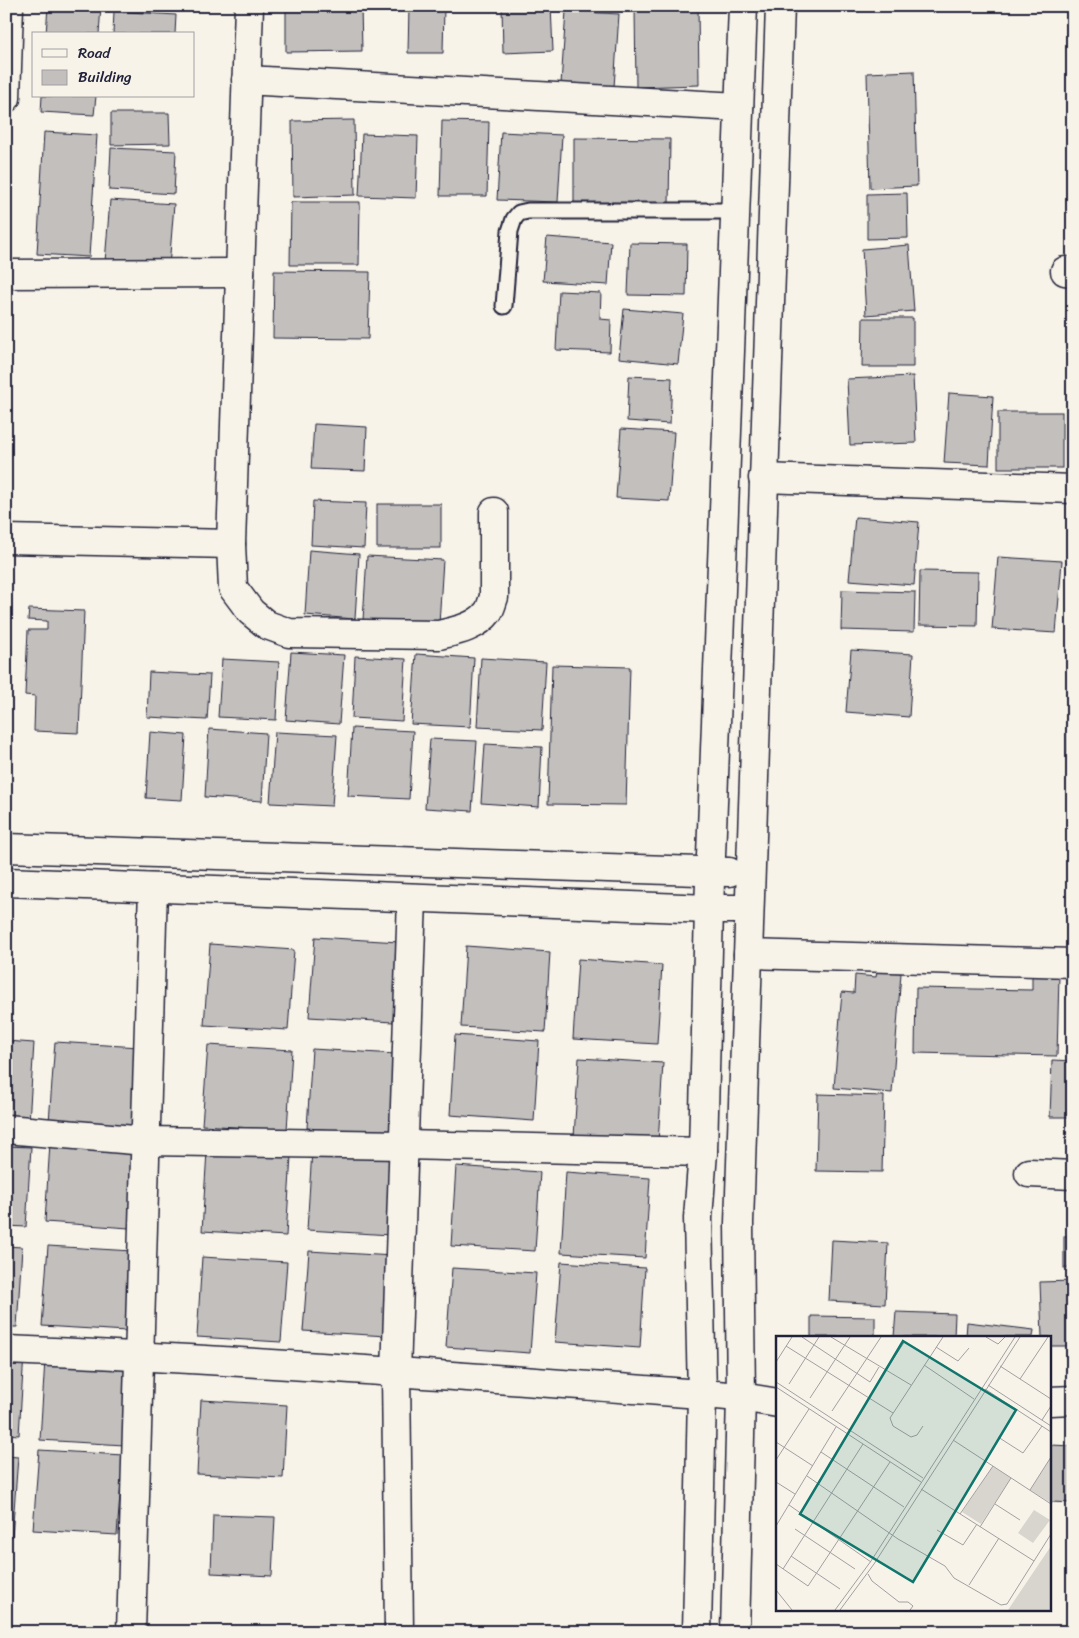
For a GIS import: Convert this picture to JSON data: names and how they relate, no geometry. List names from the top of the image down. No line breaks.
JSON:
{"legend":["Road","Building"]}
